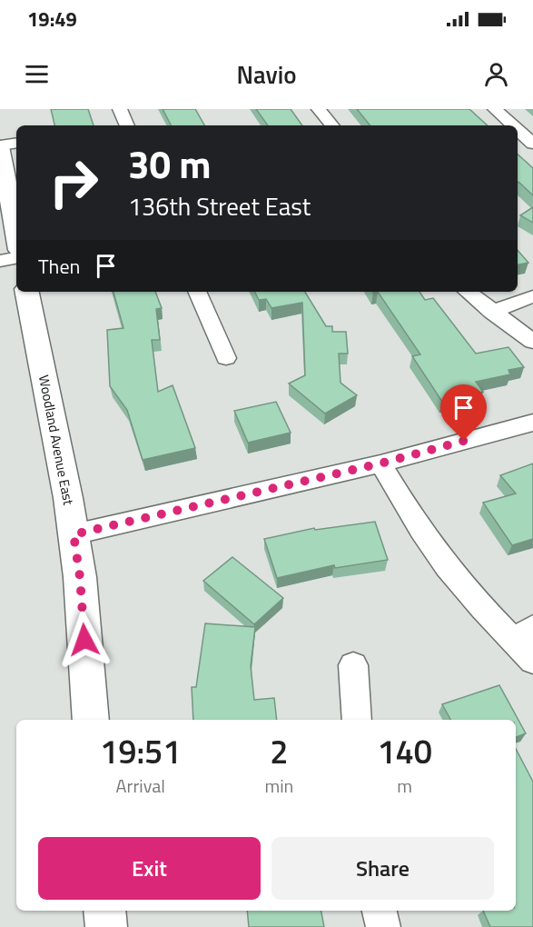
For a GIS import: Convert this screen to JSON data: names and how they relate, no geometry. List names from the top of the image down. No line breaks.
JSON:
{"streets":{"street":["Woodland Avenue East"]},"page":{"status":"19:49","header":"Navio","turn":["30 m","136th Street East"],"then":"Then","eta":["19:51","Arrival","2","min","140","m"],"buttons":["Exit","Share"]}}
